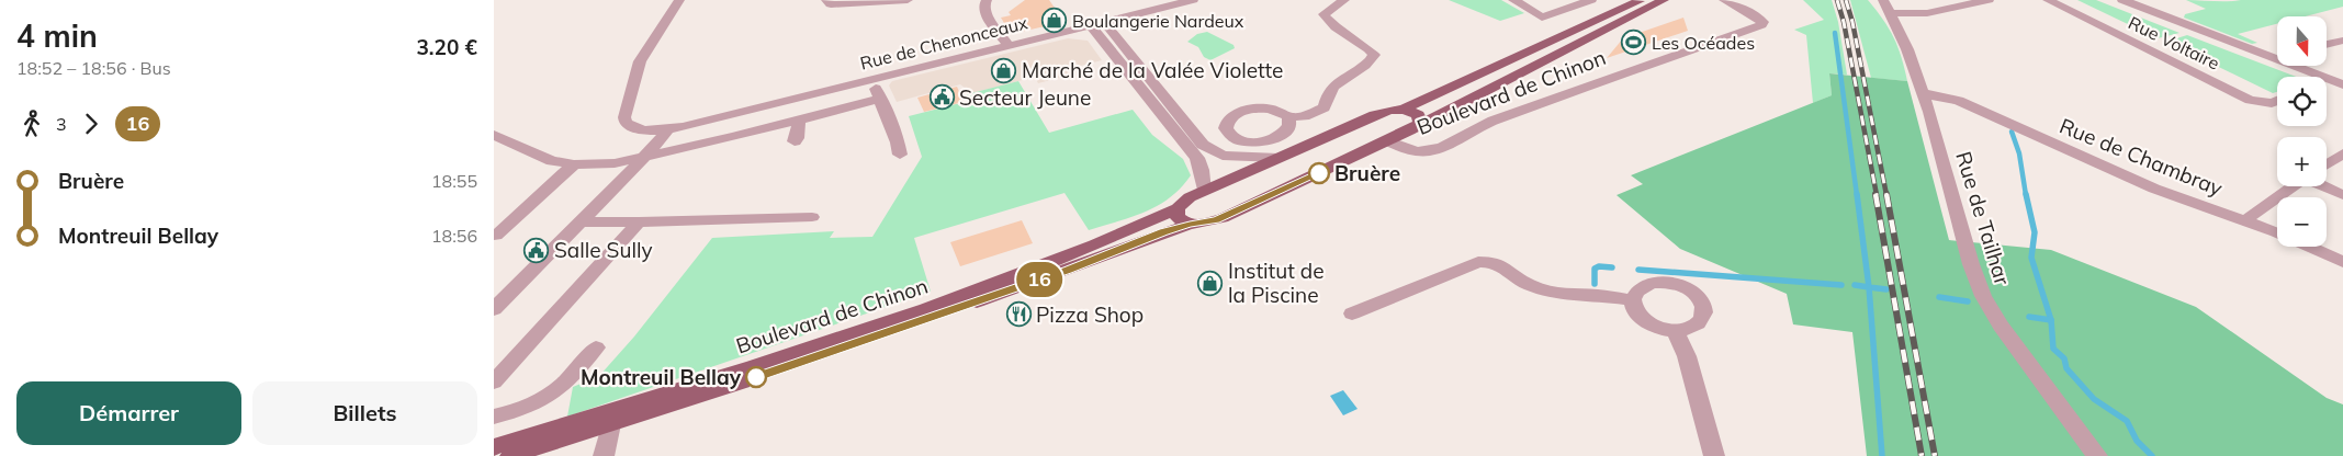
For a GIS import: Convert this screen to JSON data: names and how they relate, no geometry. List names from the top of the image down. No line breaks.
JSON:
{"streets":{"main road":["Boulevard de Chinon"],"street":["Rue de Chenonceaux","Rue Voltaire","Rue de Chambray","Rue de Tailhar"]},"crossings":[["Rue de Chambray","Rue de Tailhar"]],"places":{"shop":["Boulangerie Nardeux","Marché de la Valée Violette","Institut de la Piscine"],"sports":["Les Océades"],"public building":["Secteur Jeune","Salle Sully"],"other":["Bruère","Montreuil Bellay"],"restaurant":["Pizza Shop"]},"lines":["bus line 16"],"north":"bottom","page":{"heading":["4 min","18:52 – 18:56 · Bus","3.20 €"],"on_map":"16","map_buttons":["+","−"],"legs":["3","16"],"list":[{"name":"Bruère","value":"18:55"},{"name":"Montreuil Bellay","value":"18:56"}],"buttons":["Démarrer","Billets"]}}
